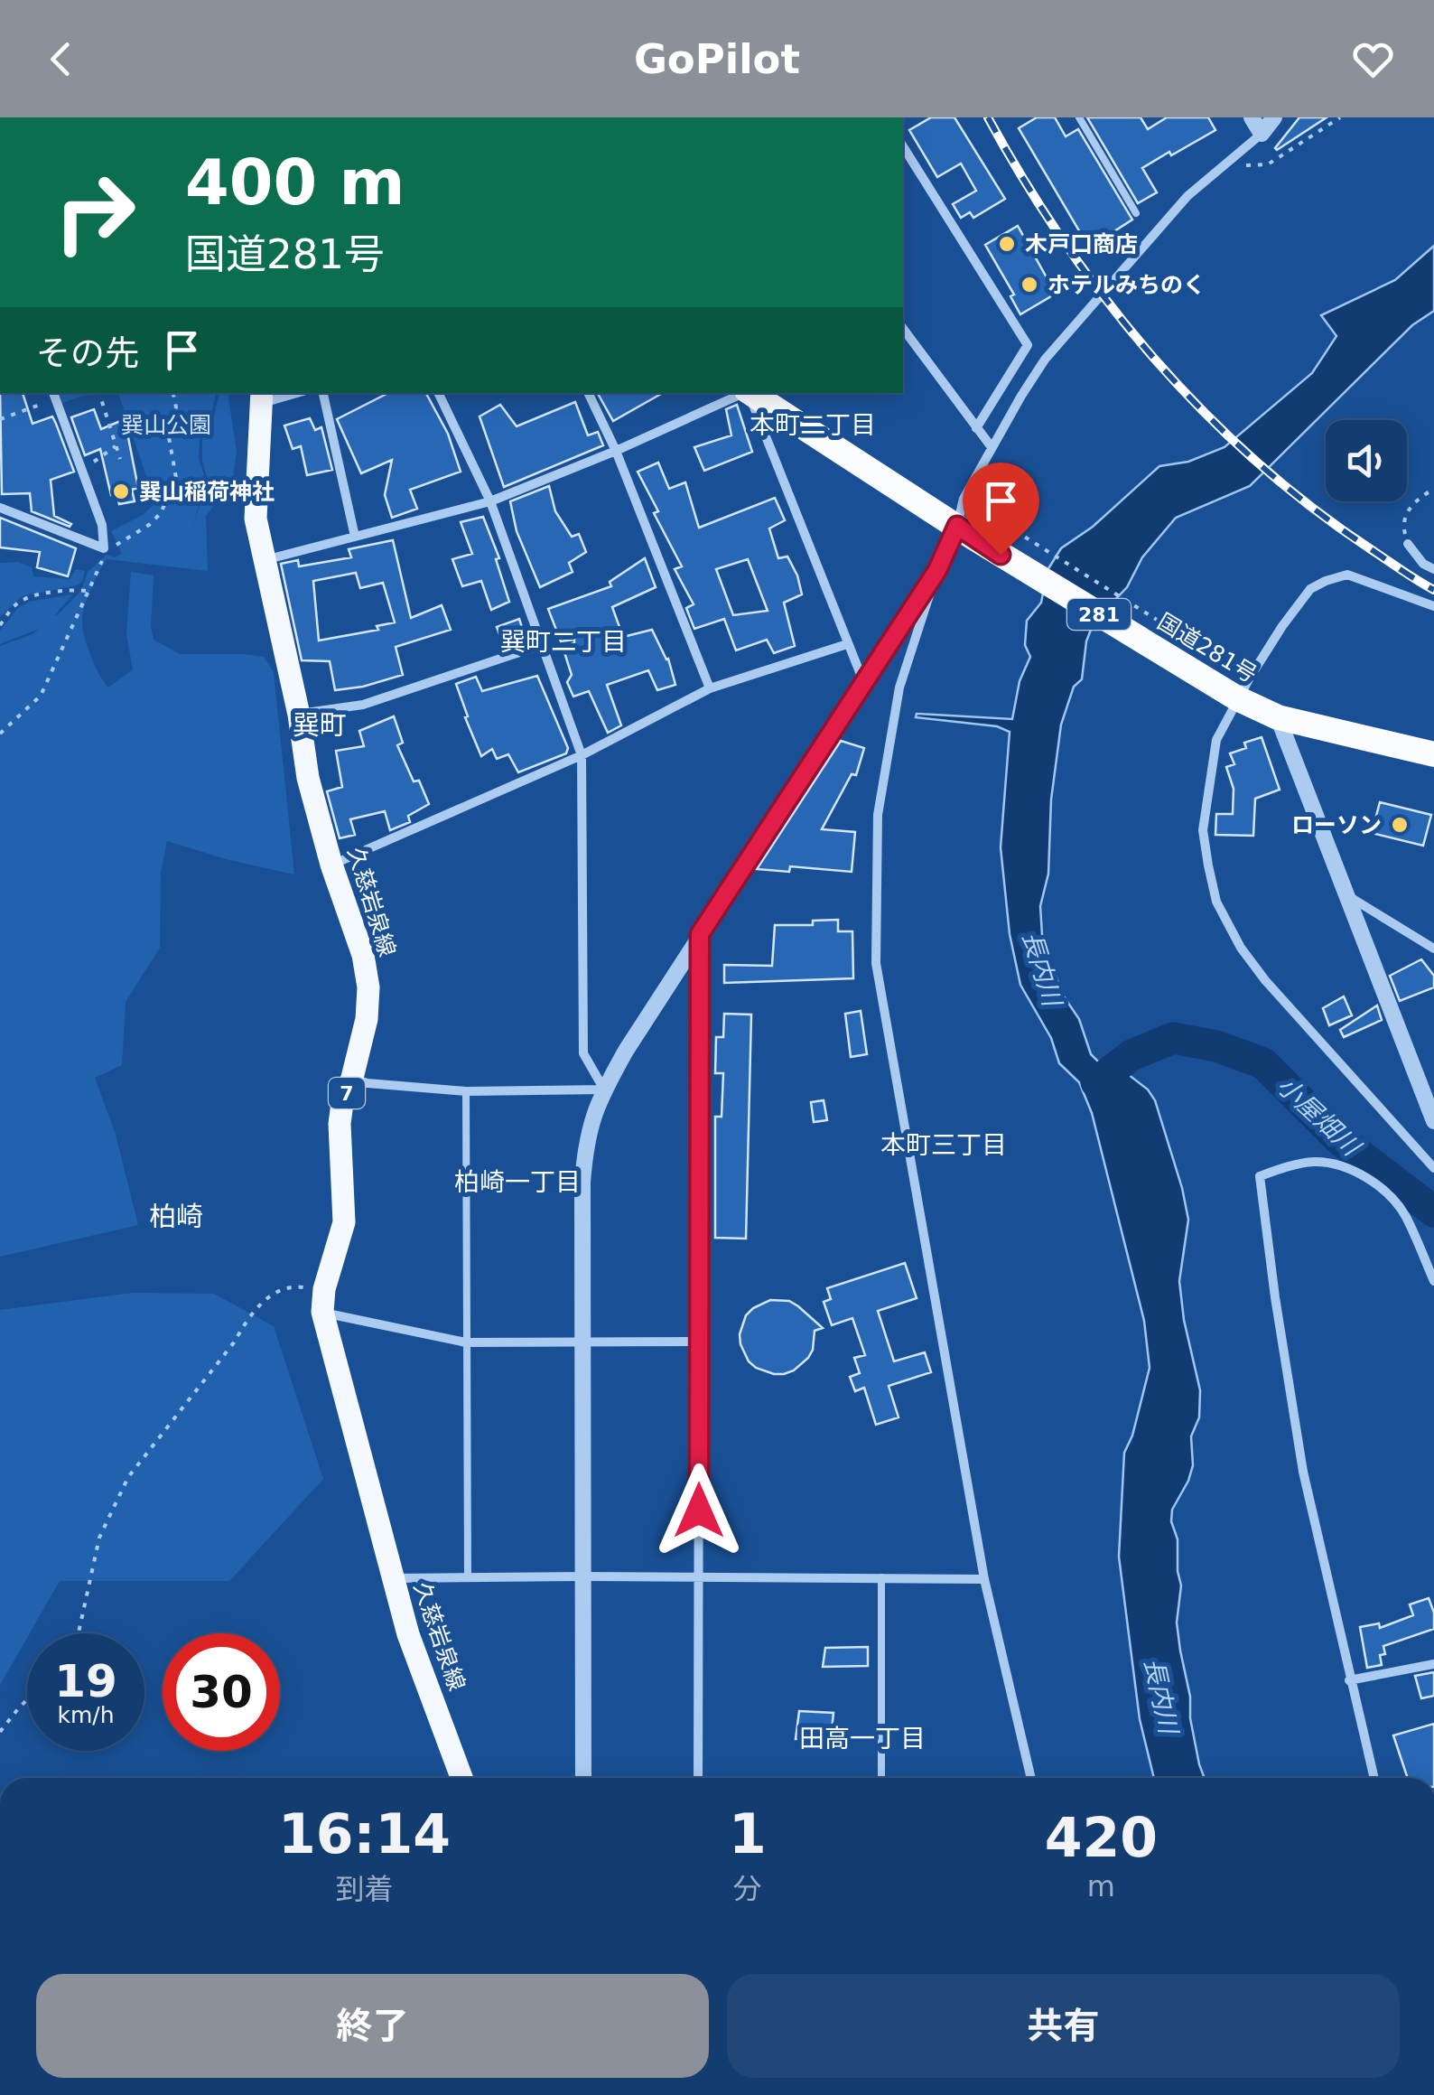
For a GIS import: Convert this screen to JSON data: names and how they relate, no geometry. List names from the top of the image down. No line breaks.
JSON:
{"streets":{"highway":["281","国道281号"],"main road":["久慈岩泉線","7"]},"districts":["本町二丁目","巽町二丁目","巽町","本町三丁目","柏崎一丁目","柏崎","田高一丁目"],"water":["長内川","小屋畑川"],"parks":["巽山公園"],"places":["木戸口商店","ホテルみちのく","巽山稲荷神社","ローソン"],"page":{"header":"GoPilot","turn":["400 m","国道281号"],"then":"その先","speed":"19 km/h","limit":"30","eta":["16:14","到着","1","分","420","m"],"buttons":["終了","共有"]}}
